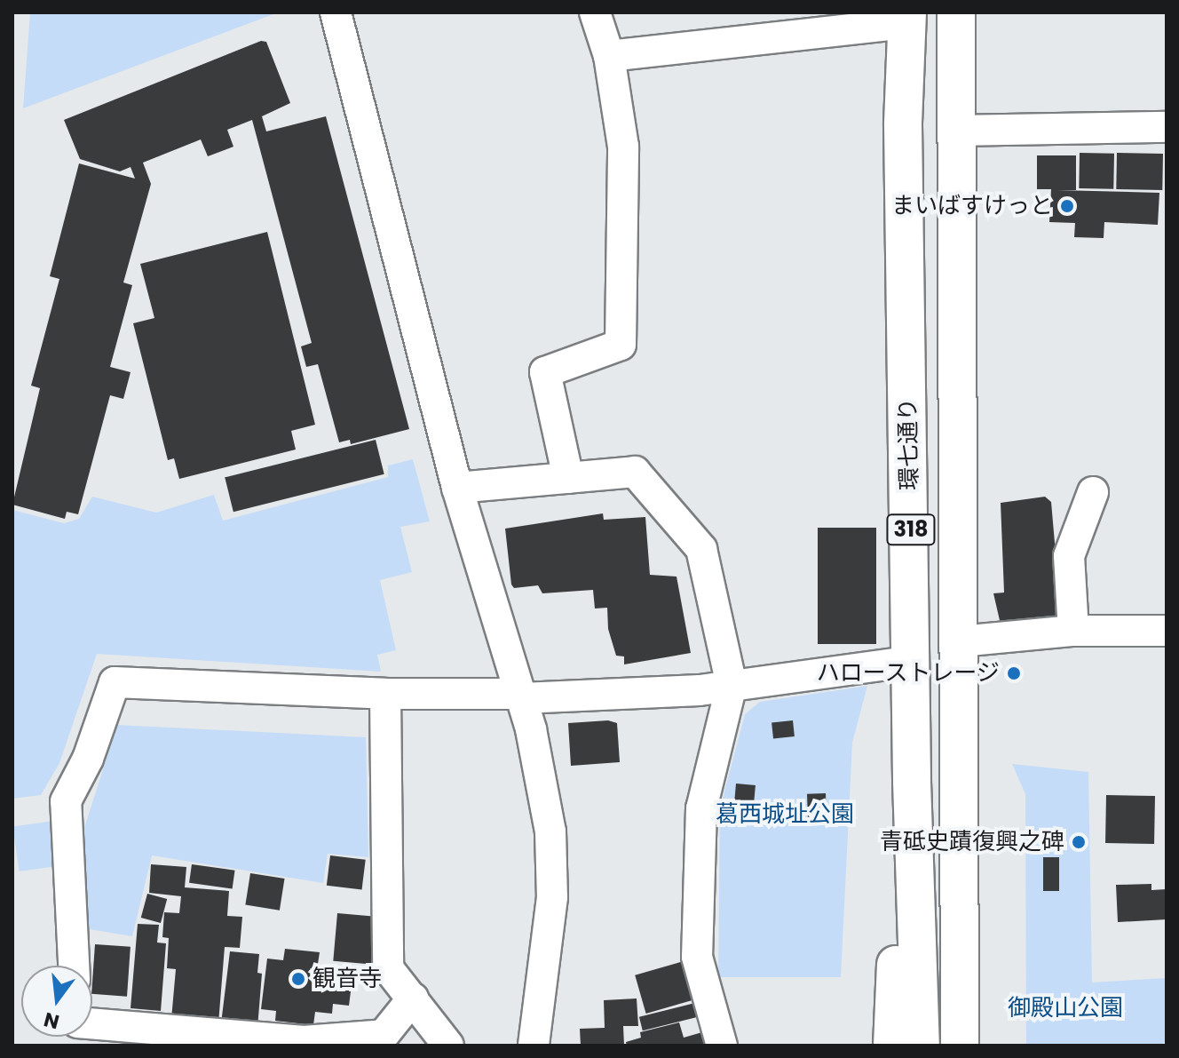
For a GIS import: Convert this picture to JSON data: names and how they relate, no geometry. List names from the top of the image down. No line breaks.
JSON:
{"streets":{"main road":["環七通り","318"]},"parks":["葛西城址公園","御殿山公園"],"places":["まいばすけっと","ハローストレージ","青砥史蹟復興之碑","観音寺"],"north":"bottom"}
